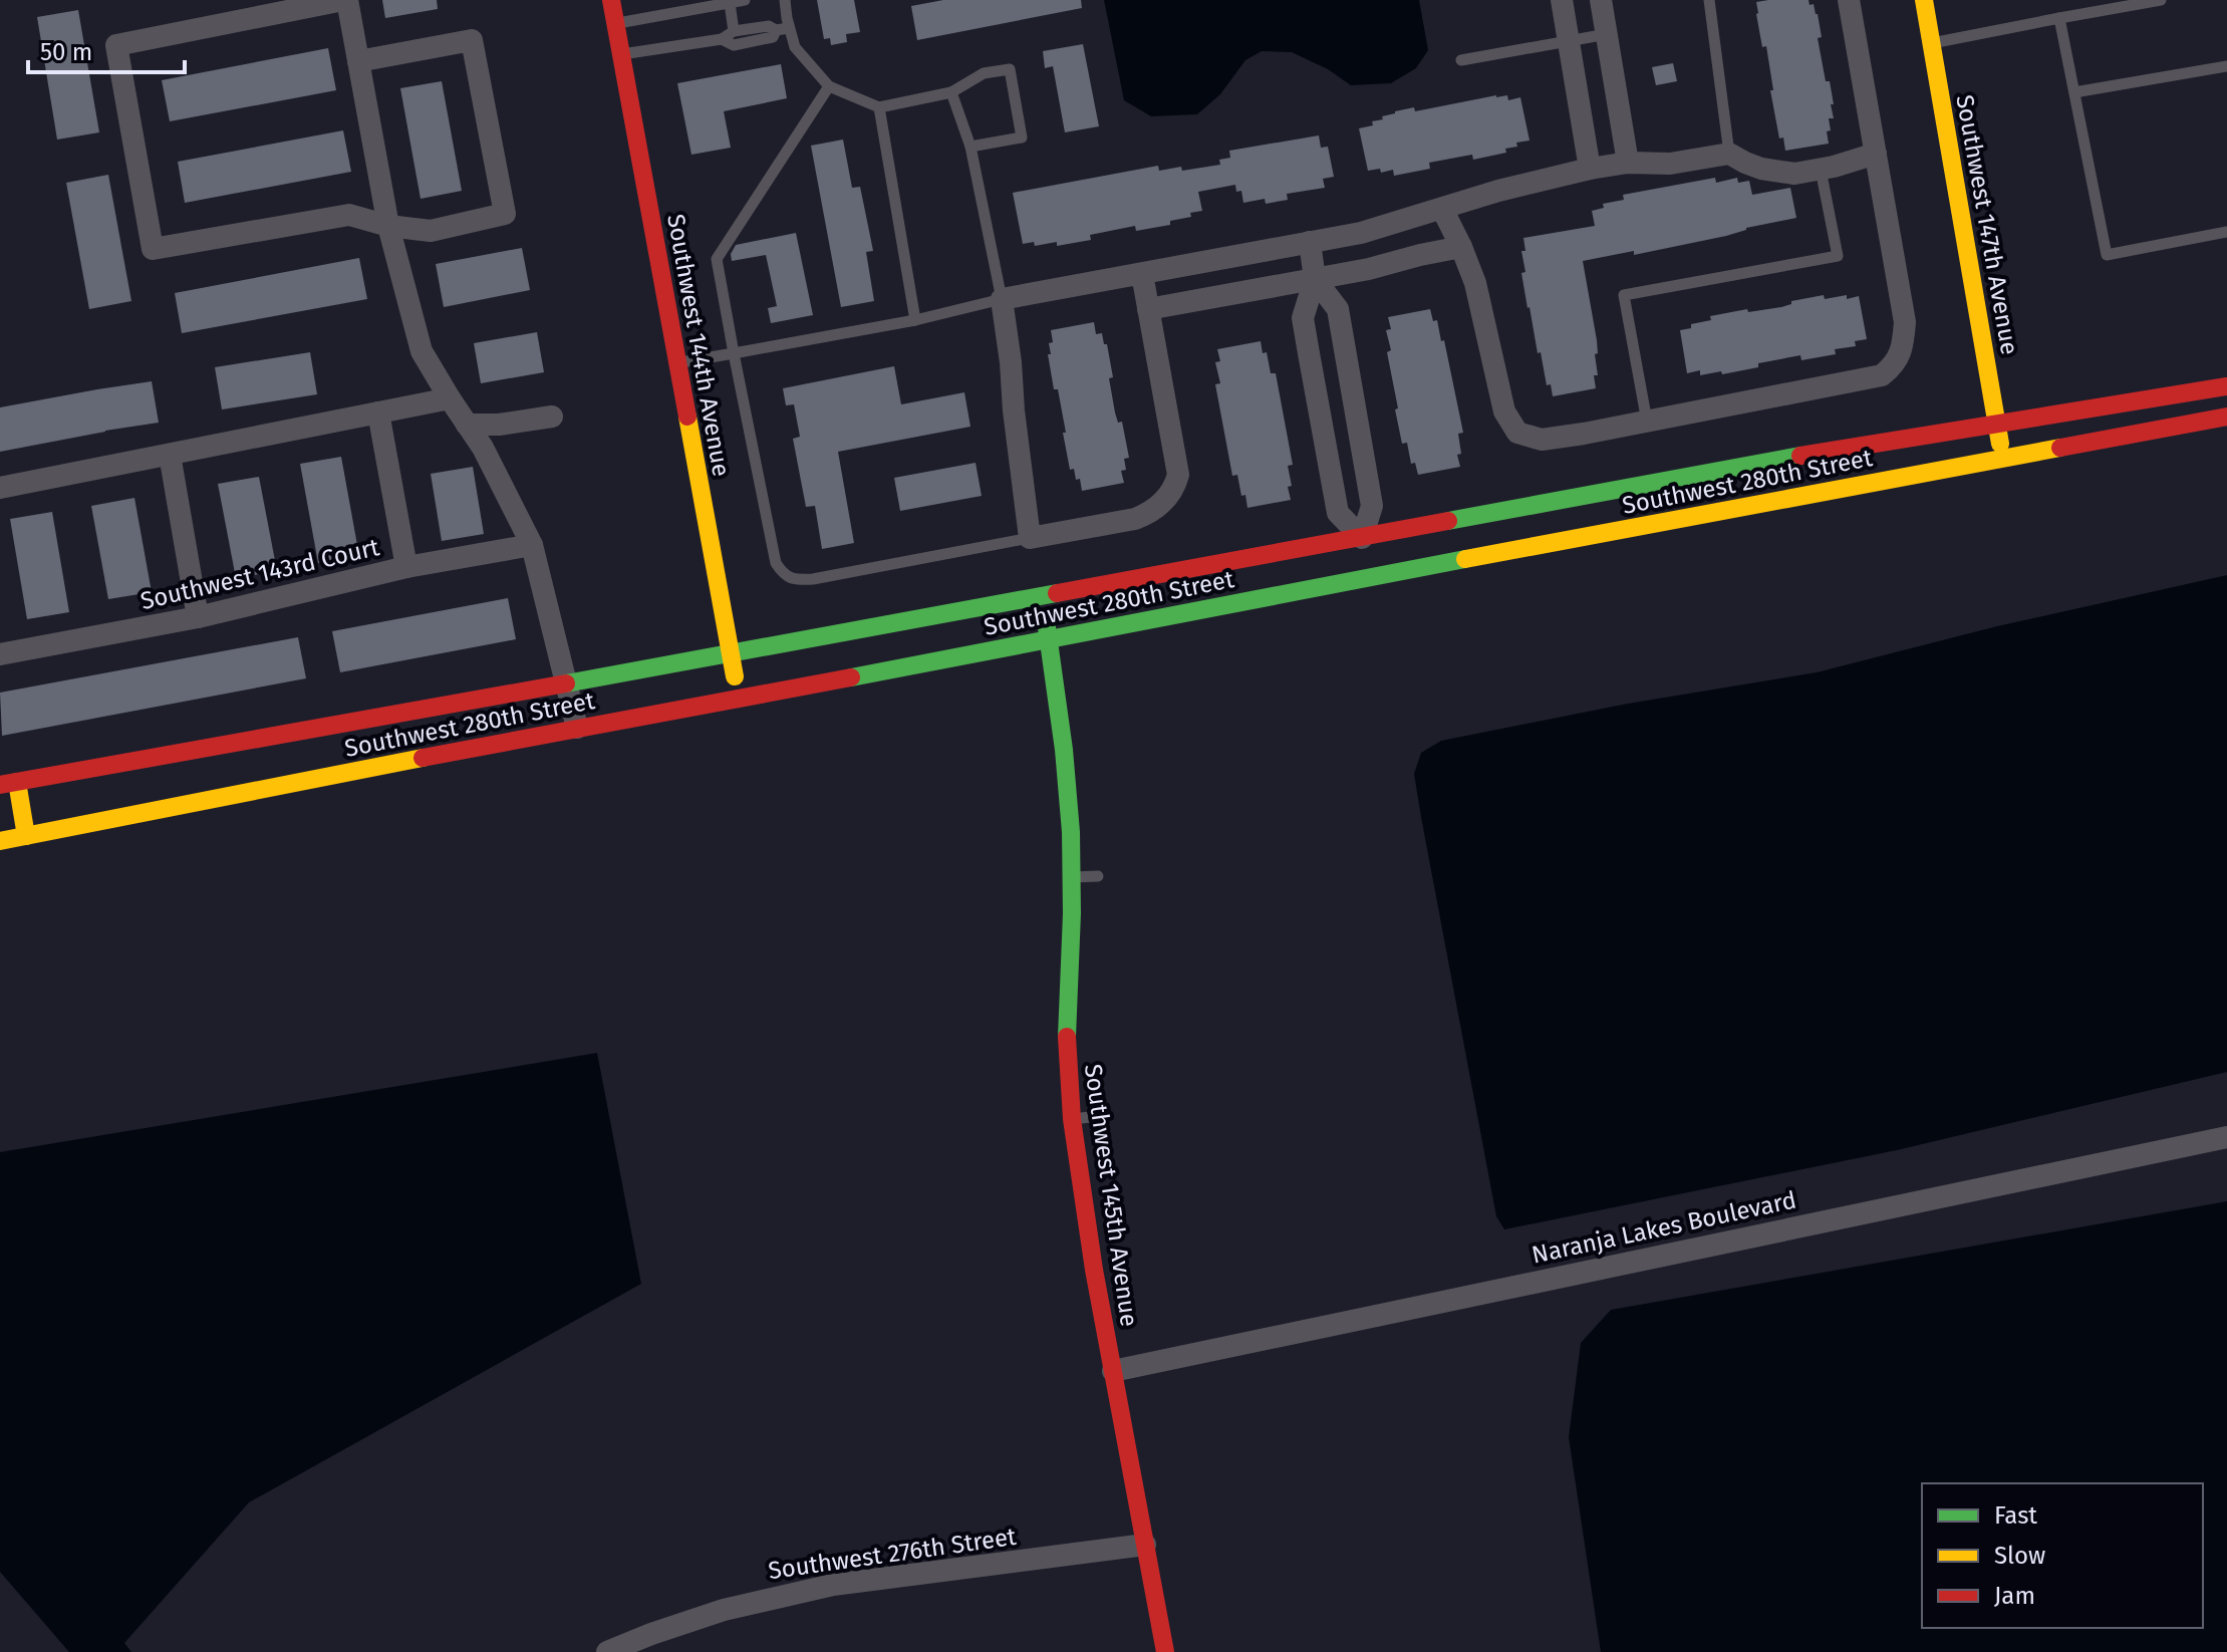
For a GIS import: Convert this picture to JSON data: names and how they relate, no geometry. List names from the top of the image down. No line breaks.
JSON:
{"streets":{"street":["Southwest 147th Avenue","Southwest 144th Avenue","Southwest 280th Street","Southwest 143rd Court","Southwest 145th Avenue","Naranja Lakes Boulevard","Southwest 276th Street"]},"crossings":[["Southwest 147th Avenue","Southwest 280th Street"],["Southwest 144th Avenue","Southwest 280th Street"],["Southwest 280th Street","Southwest 145th Avenue"],["Southwest 145th Avenue","Naranja Lakes Boulevard"],["Southwest 145th Avenue","Southwest 276th Street"]],"legend":["Fast","Slow","Jam"],"scale_bar":"50 m"}
